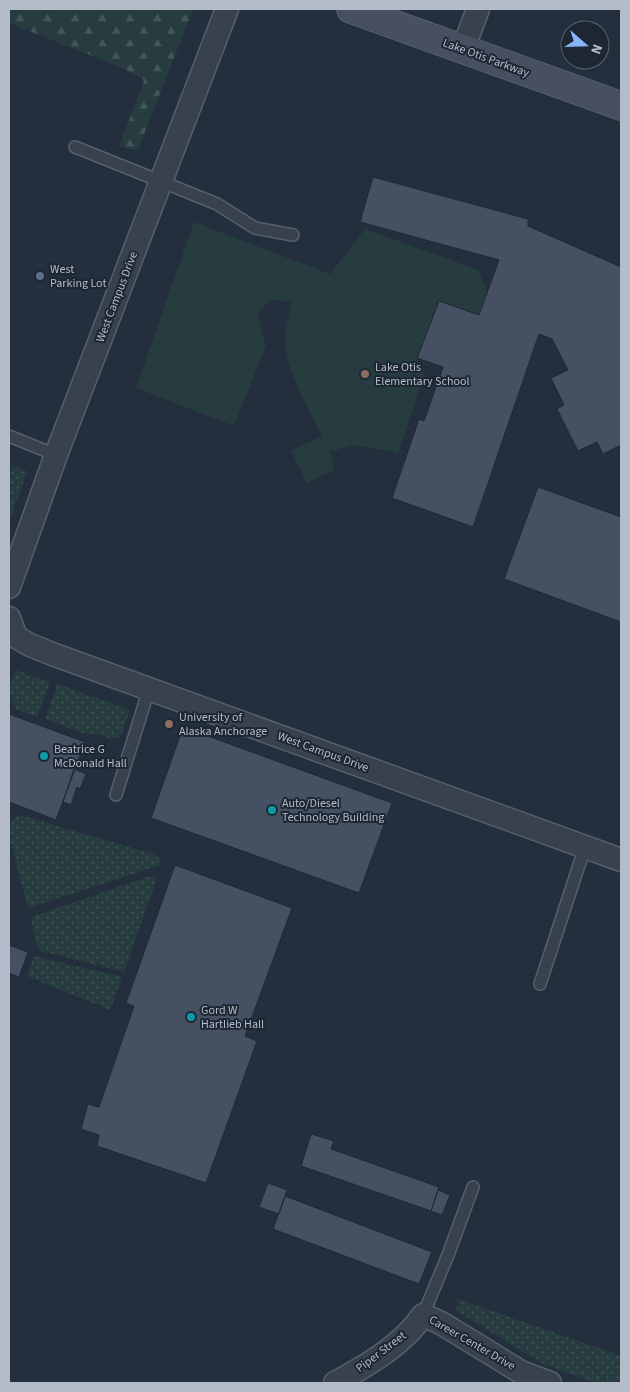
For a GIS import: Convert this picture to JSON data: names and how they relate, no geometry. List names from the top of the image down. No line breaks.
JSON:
{"streets":{"main road":["Lake Otis Parkway"],"street":["West Campus Drive","Career Center Drive","Piper Street"]},"crossings":[["Career Center Drive","Piper Street"]],"places":["West Parking Lot","Lake Otis Elementary School","University of Alaska Anchorage","Beatrice G McDonald Hall","Auto/Diesel Technology Building","Gord W Hartlieb Hall"],"north":"right"}
